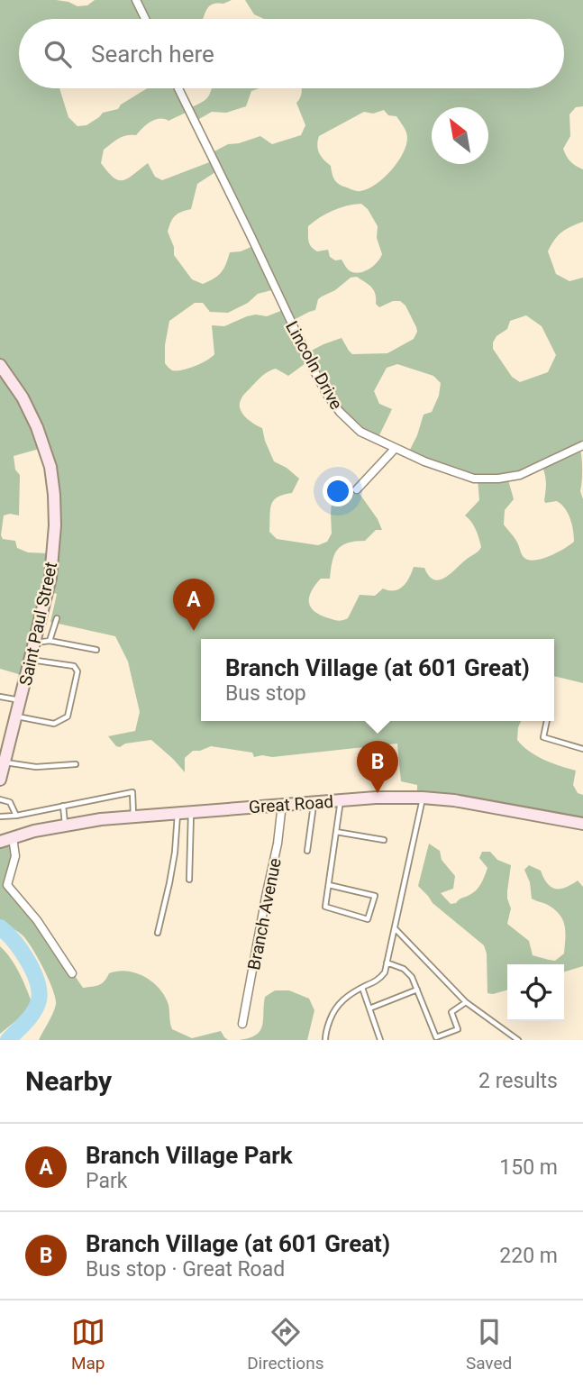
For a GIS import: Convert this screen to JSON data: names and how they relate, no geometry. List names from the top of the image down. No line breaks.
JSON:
{"streets":{"main road":["Saint Paul Street","Great Road"],"street":["Lincoln Drive","Branch Avenue"]},"crossings":[["Great Road","Branch Avenue"]],"north":"top left","page":{"search":"Search here","pins":["A","B"],"popup":["Branch Village (at 601 Great)","Bus stop"],"heading":["Nearby","2 results"],"list":[{"mark":"A","name":"Branch Village Park","note":"Park","value":"150 m"},{"mark":"B","name":"Branch Village (at 601 Great)","note":"Bus stop · Great Road","value":"220 m"}],"nav":["Map","Directions","Saved"]}}
